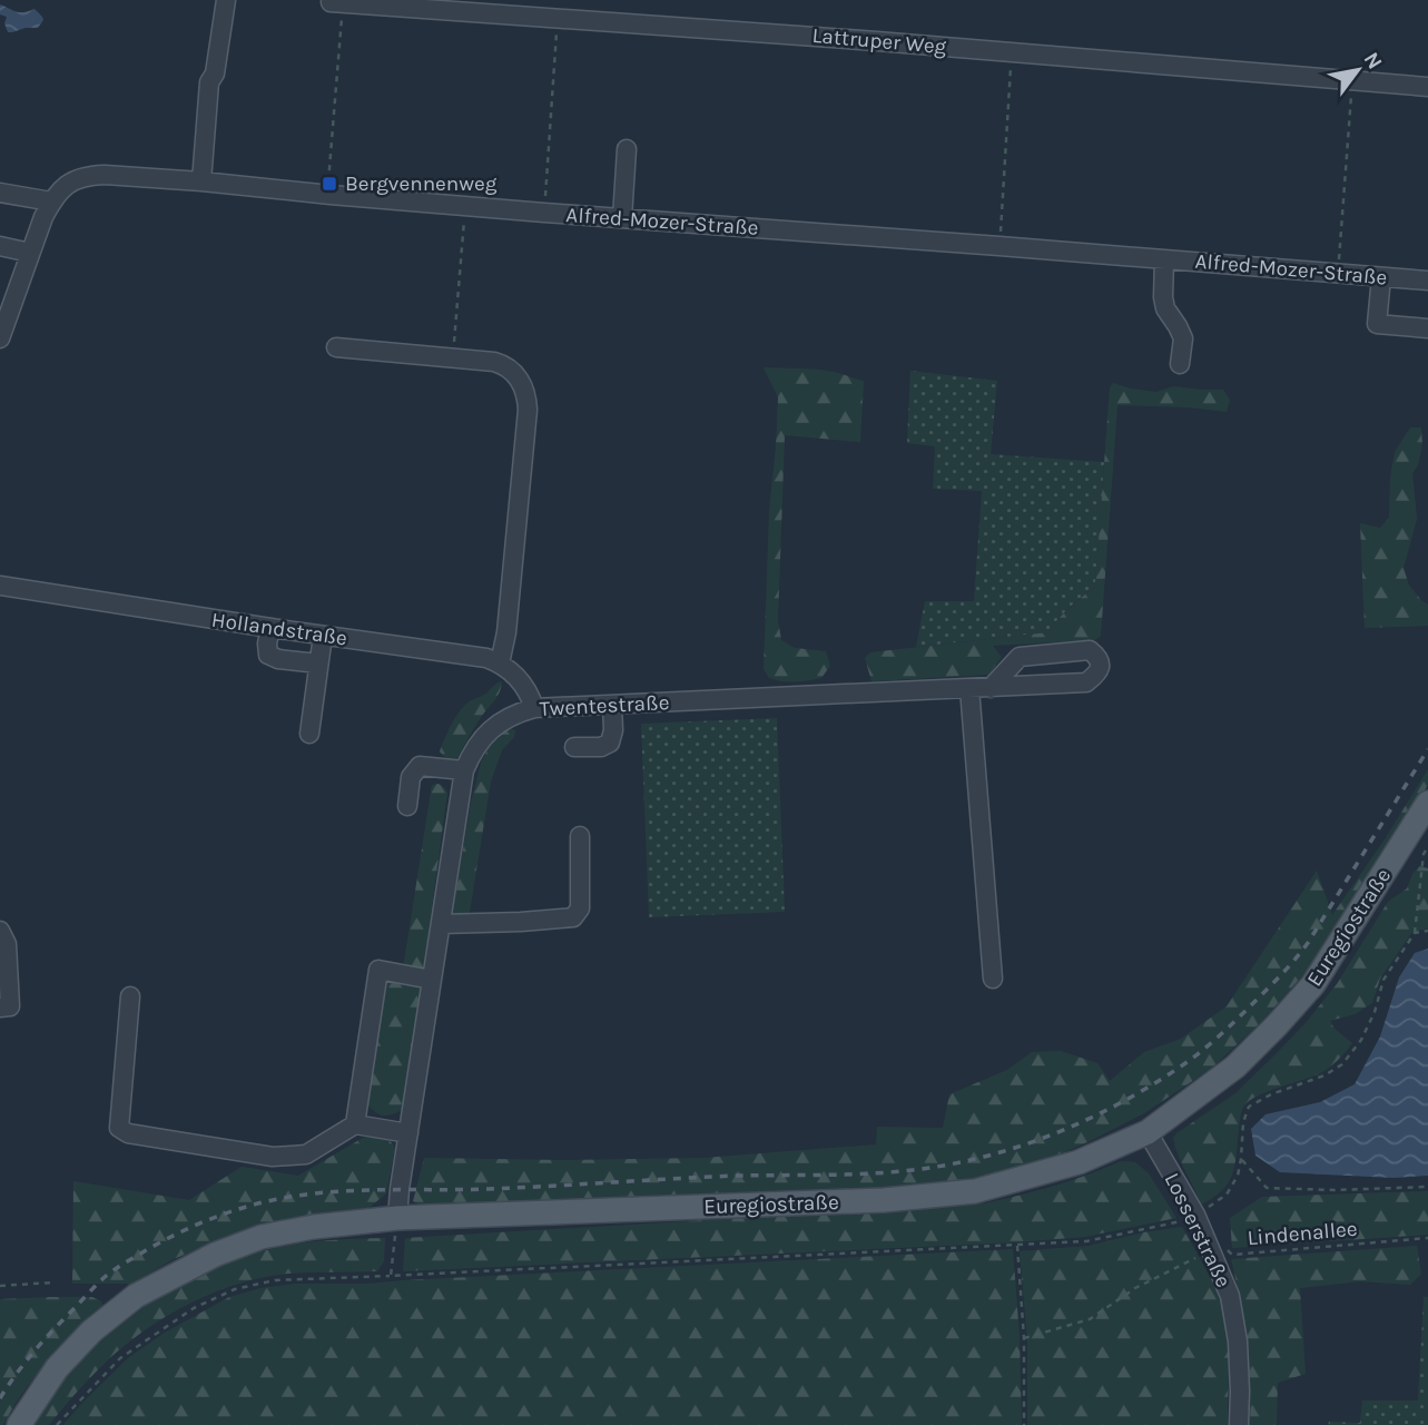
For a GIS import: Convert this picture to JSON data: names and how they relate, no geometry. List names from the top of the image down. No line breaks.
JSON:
{"streets":{"main road":["Euregiostraße"],"street":["Lattruper Weg","Alfred-Mozer-Straße","Hollandstraße","Twentestraße","Losserstraße"],"path":["Lindenallee"]},"crossings":[["Twentestraße","Euregiostraße"],["Euregiostraße","Losserstraße"],["Losserstraße","Lindenallee"]],"places":{"transit":["Bergvennenweg"]},"north":"top right"}
